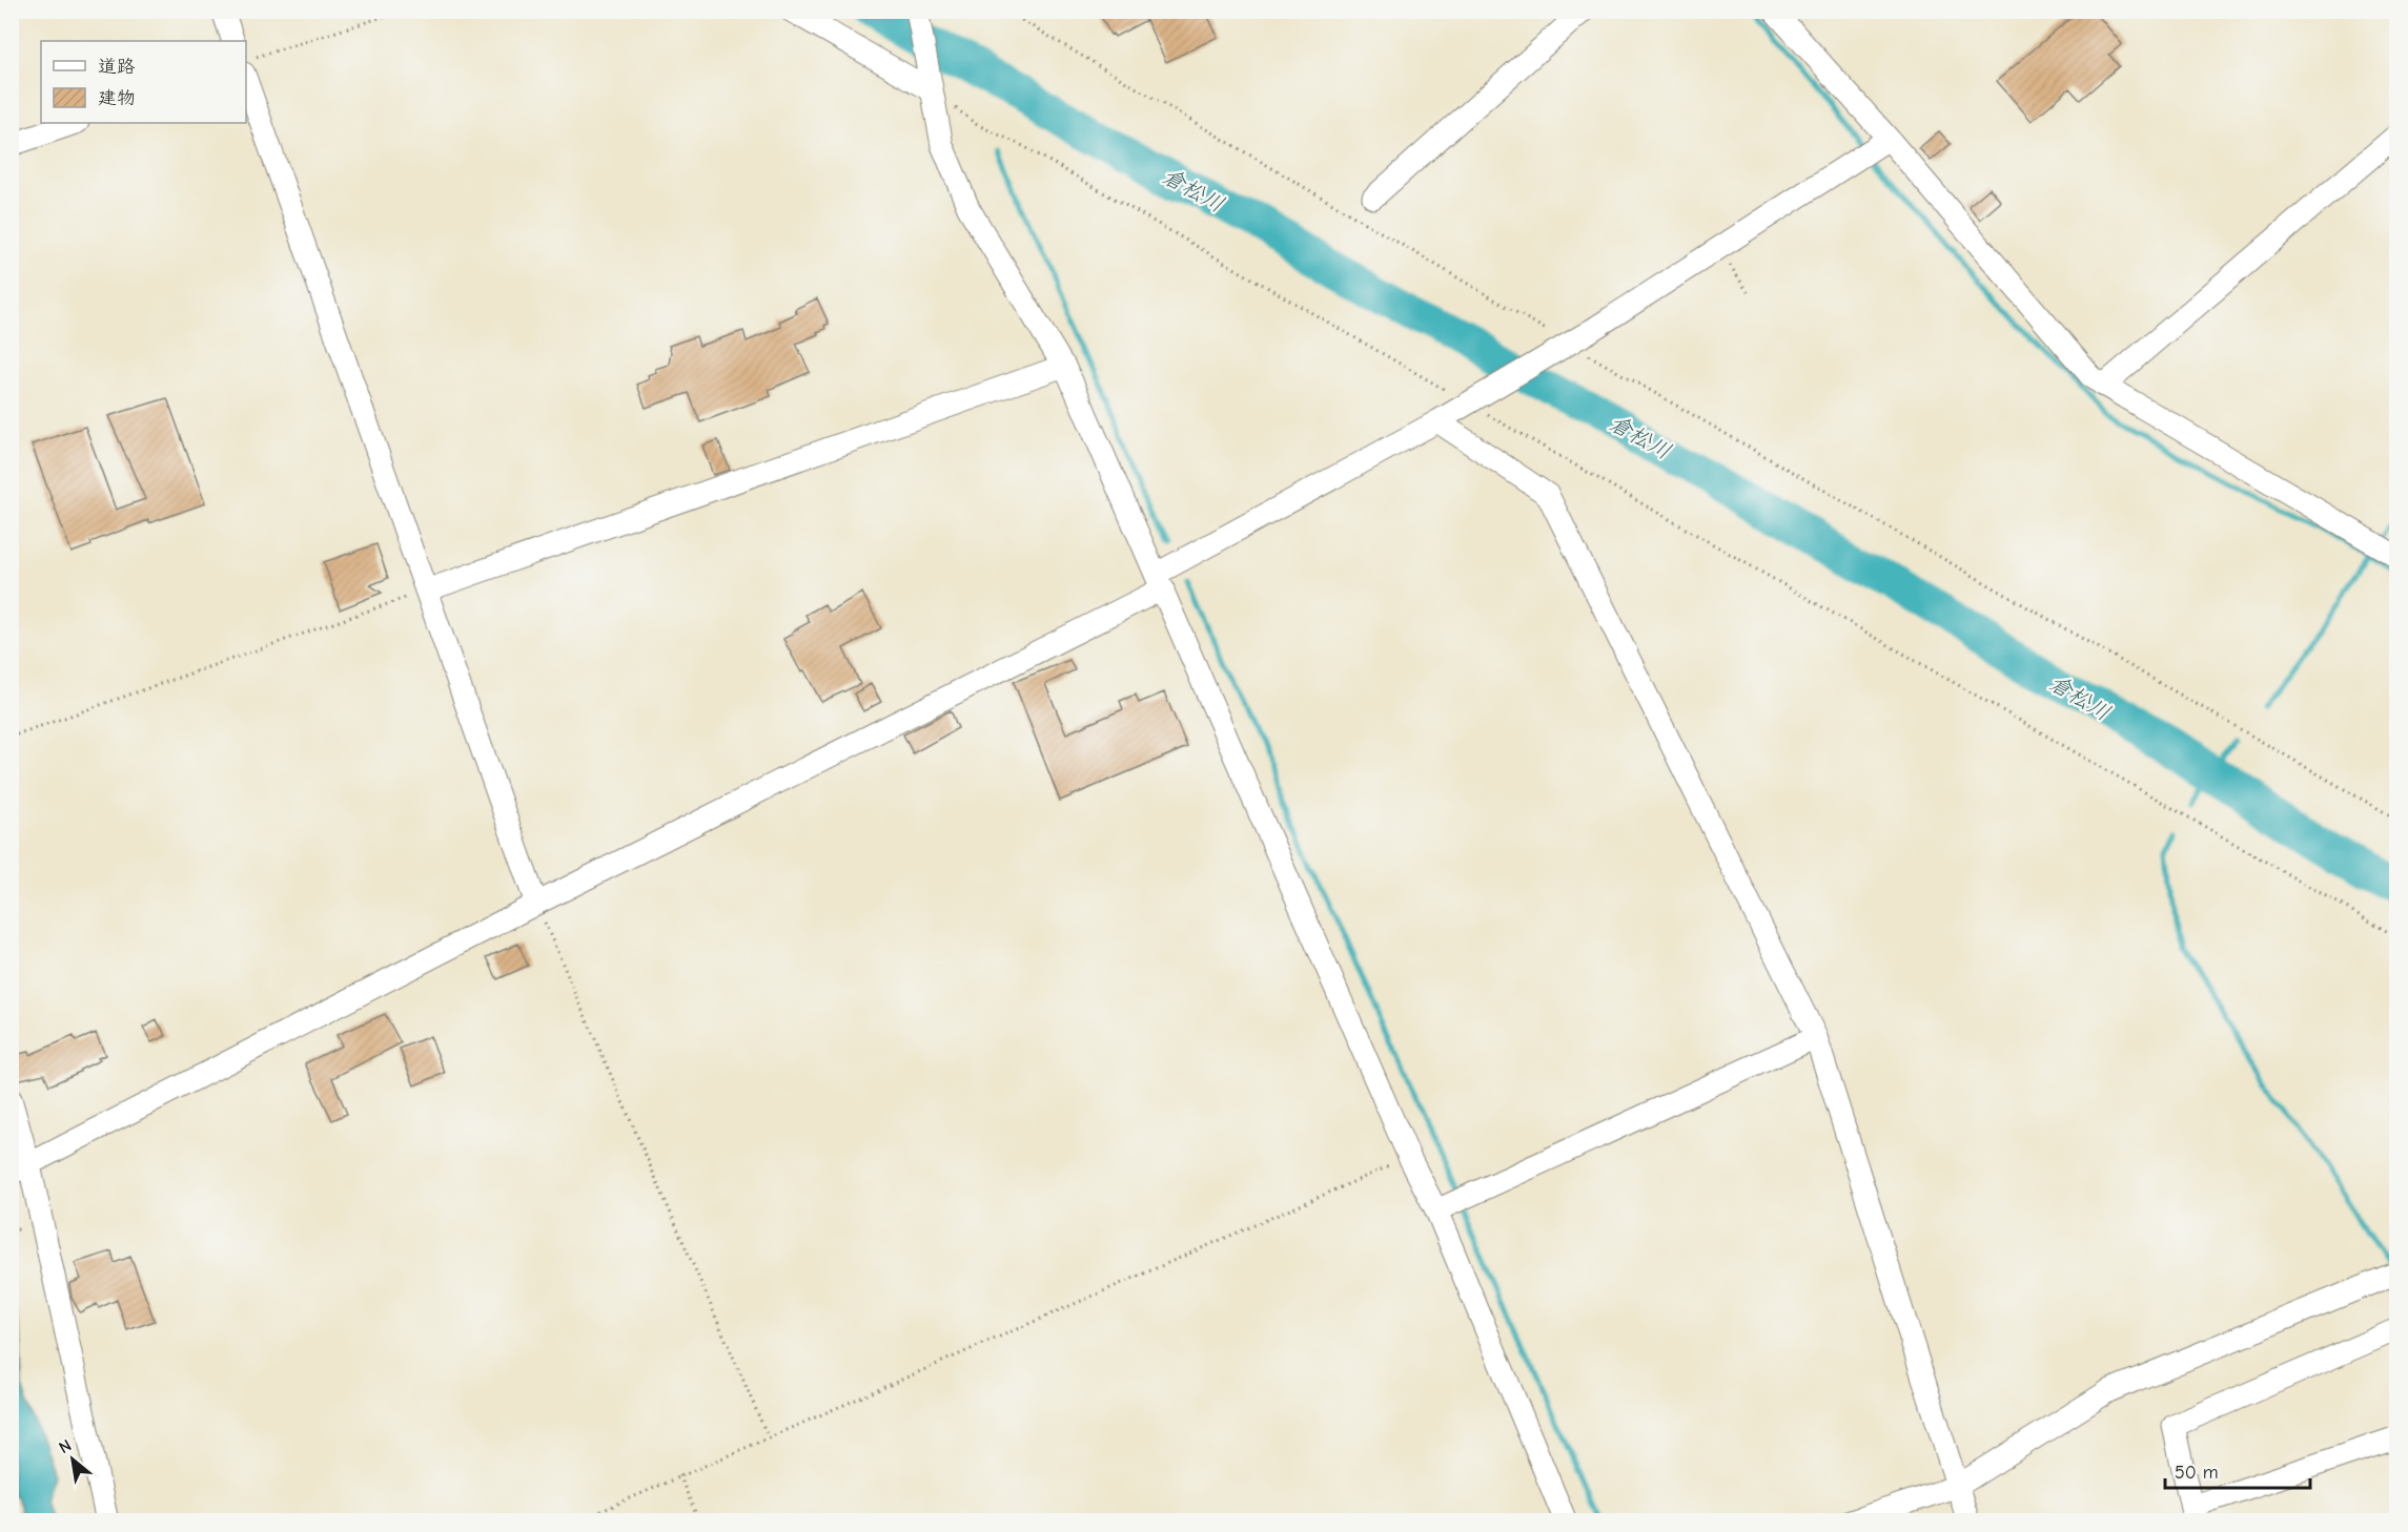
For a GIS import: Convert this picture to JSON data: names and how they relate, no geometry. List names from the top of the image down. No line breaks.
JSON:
{"water":["倉松川"],"legend":["道路","建物"],"scale_bar":"50 m","north":"top left"}
